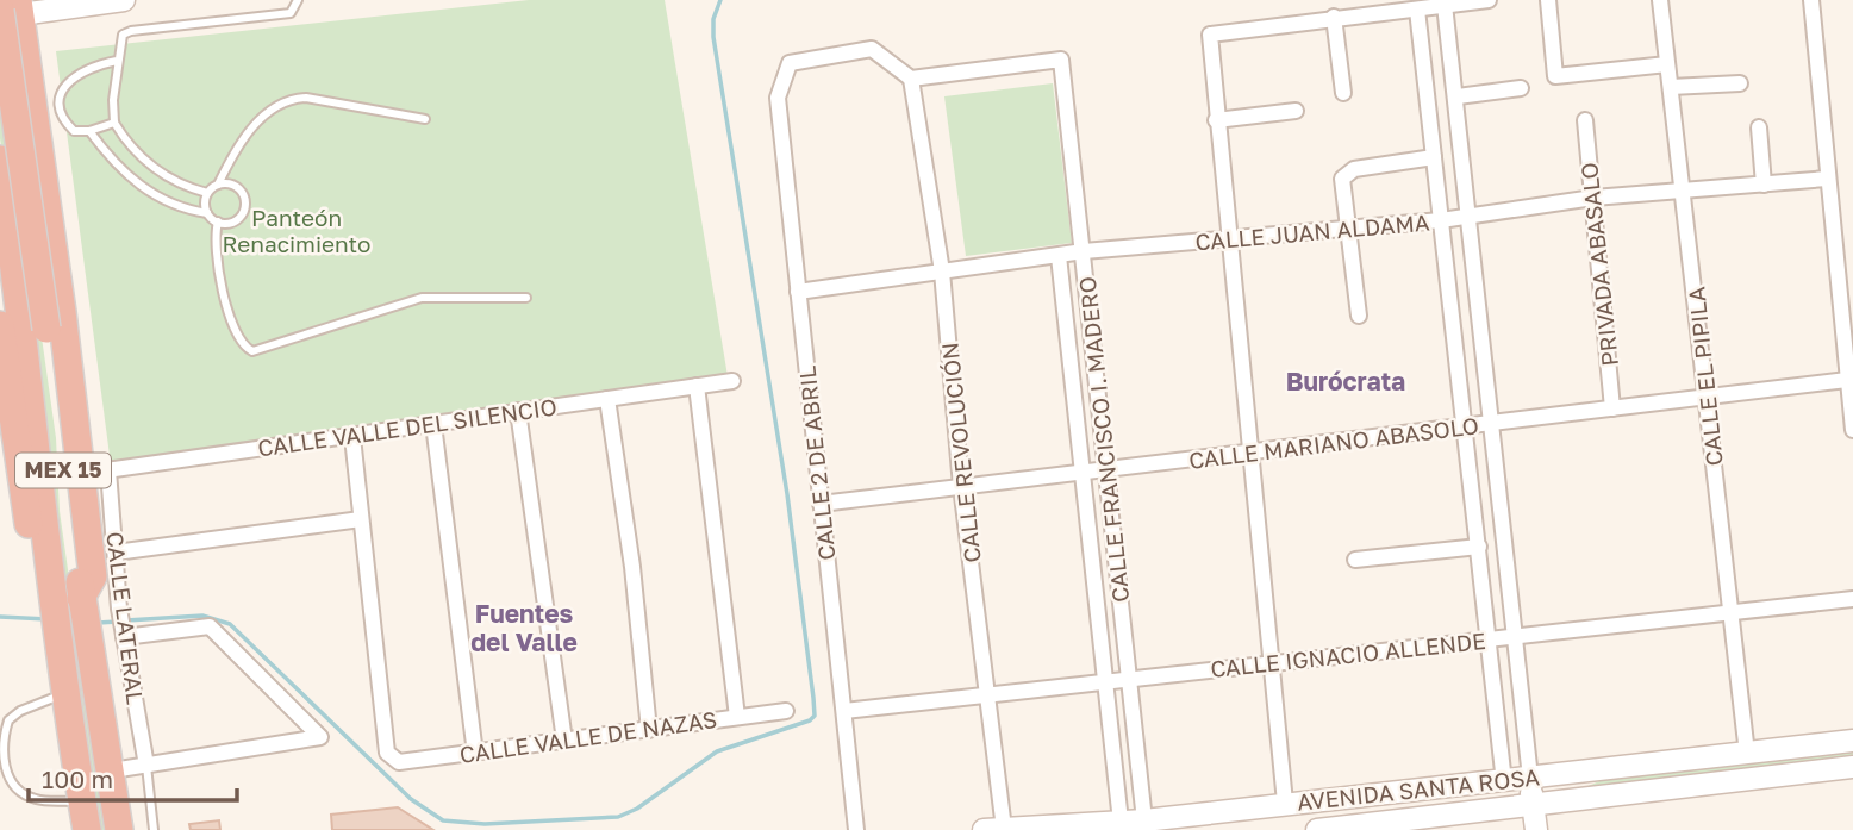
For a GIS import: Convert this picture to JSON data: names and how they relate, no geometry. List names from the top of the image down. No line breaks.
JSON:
{"streets":{"highway":["MEX 15"],"main road":["AVENIDA SANTA ROSA"],"street":["CALLE JUAN ALDAMA","PRIVADA ABASALO","CALLE EL PIPILA","CALLE VALLE DEL SILENCIO","CALLE FRANCISCO I. MADERO","CALLE MARIANO ABASOLO","CALLE REVOLUCIÓN","CALLE 2 DE ABRIL","CALLE LATERAL","CALLE IGNACIO ALLENDE","CALLE VALLE DE NAZAS"]},"crossings":[["CALLE JUAN ALDAMA","PRIVADA ABASALO"],["CALLE JUAN ALDAMA","CALLE EL PIPILA"],["CALLE JUAN ALDAMA","CALLE FRANCISCO I. MADERO"],["CALLE JUAN ALDAMA","CALLE REVOLUCIÓN"],["CALLE JUAN ALDAMA","CALLE 2 DE ABRIL"],["PRIVADA ABASALO","CALLE MARIANO ABASOLO"],["CALLE EL PIPILA","CALLE MARIANO ABASOLO"],["CALLE EL PIPILA","CALLE IGNACIO ALLENDE"],["CALLE EL PIPILA","AVENIDA SANTA ROSA"],["CALLE VALLE DEL SILENCIO","CALLE LATERAL"],["CALLE FRANCISCO I. MADERO","CALLE MARIANO ABASOLO"],["CALLE FRANCISCO I. MADERO","CALLE REVOLUCIÓN"],["CALLE FRANCISCO I. MADERO","CALLE 2 DE ABRIL"],["CALLE FRANCISCO I. MADERO","CALLE IGNACIO ALLENDE"],["CALLE FRANCISCO I. MADERO","AVENIDA SANTA ROSA"],["CALLE MARIANO ABASOLO","CALLE REVOLUCIÓN"],["CALLE MARIANO ABASOLO","CALLE 2 DE ABRIL"],["CALLE REVOLUCIÓN","CALLE 2 DE ABRIL"],["CALLE REVOLUCIÓN","CALLE IGNACIO ALLENDE"],["CALLE REVOLUCIÓN","AVENIDA SANTA ROSA"],["CALLE 2 DE ABRIL","CALLE IGNACIO ALLENDE"]],"districts":["Burócrata","Fuentes del Valle"],"parks":["Panteón Renacimiento"],"scale_bar":"100 m"}
